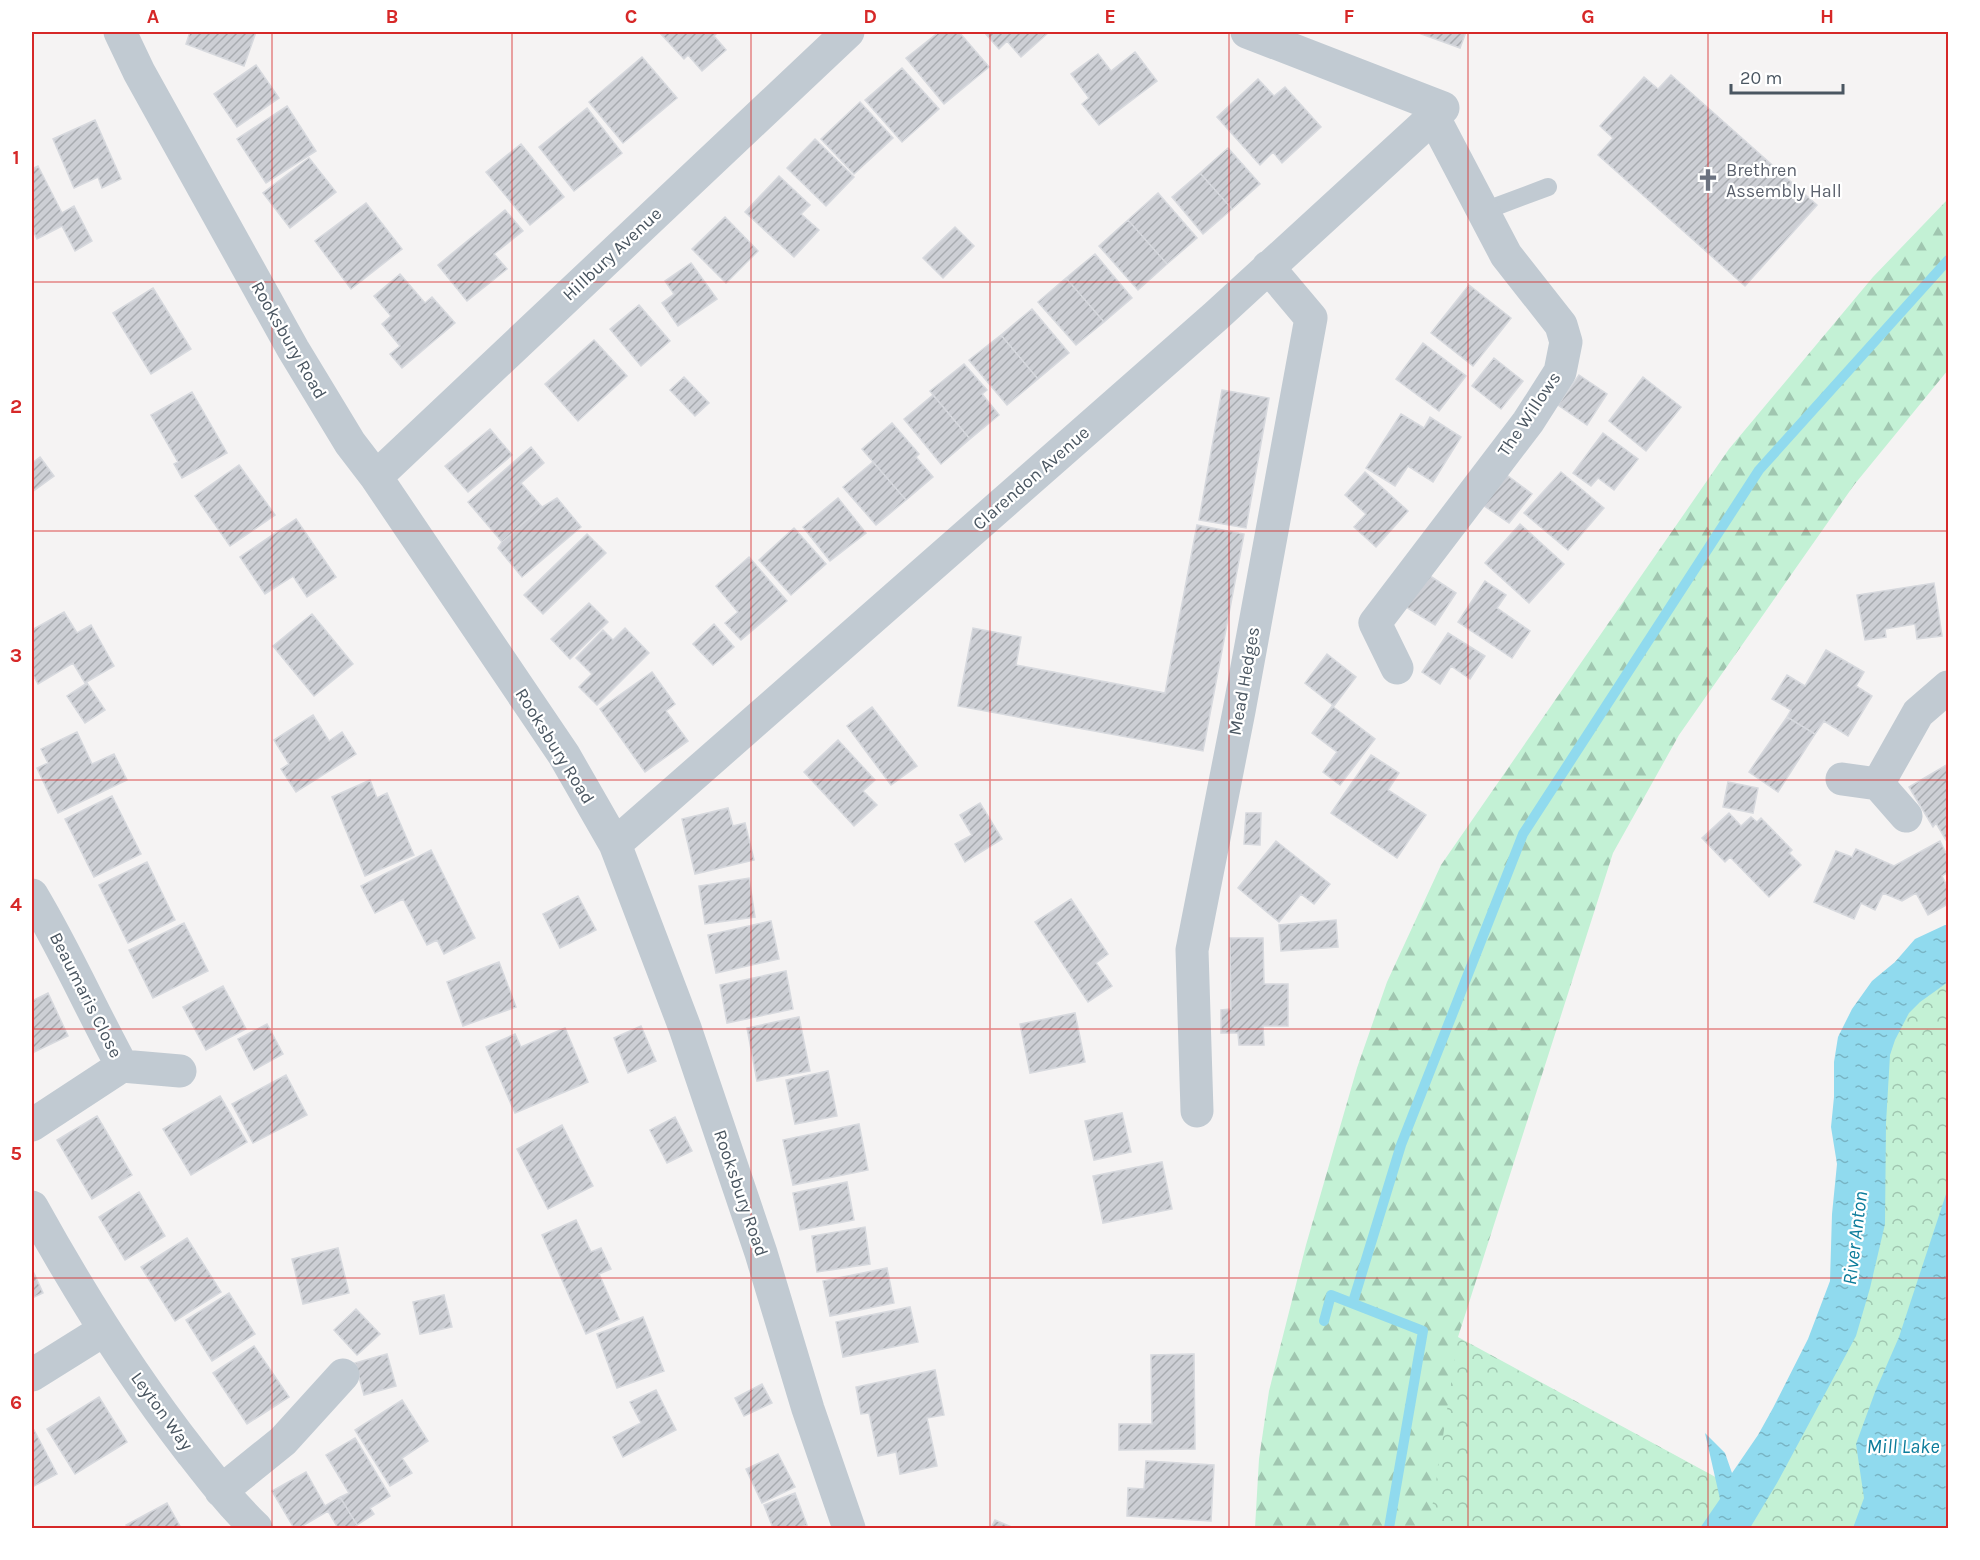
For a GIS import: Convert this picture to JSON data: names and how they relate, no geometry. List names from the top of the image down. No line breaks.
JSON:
{"streets":{"street":["Hillbury Avenue","Rooksbury Road","The Willows","Clarendon Avenue","Mead Hedges","Beaumaris Close","Leyton Way"]},"crossings":[["Hillbury Avenue","Rooksbury Road"],["Rooksbury Road","Clarendon Avenue"],["The Willows","Clarendon Avenue"],["Clarendon Avenue","Mead Hedges"]],"water":["River Anton","Mill Lake"],"places":{"church":["Brethren Assembly Hall"]},"scale_bar":"20 m","grid":{"columns":["A","B","C","D","E","F","G","H"],"rows":["1","2","3","4","5","6"]}}
